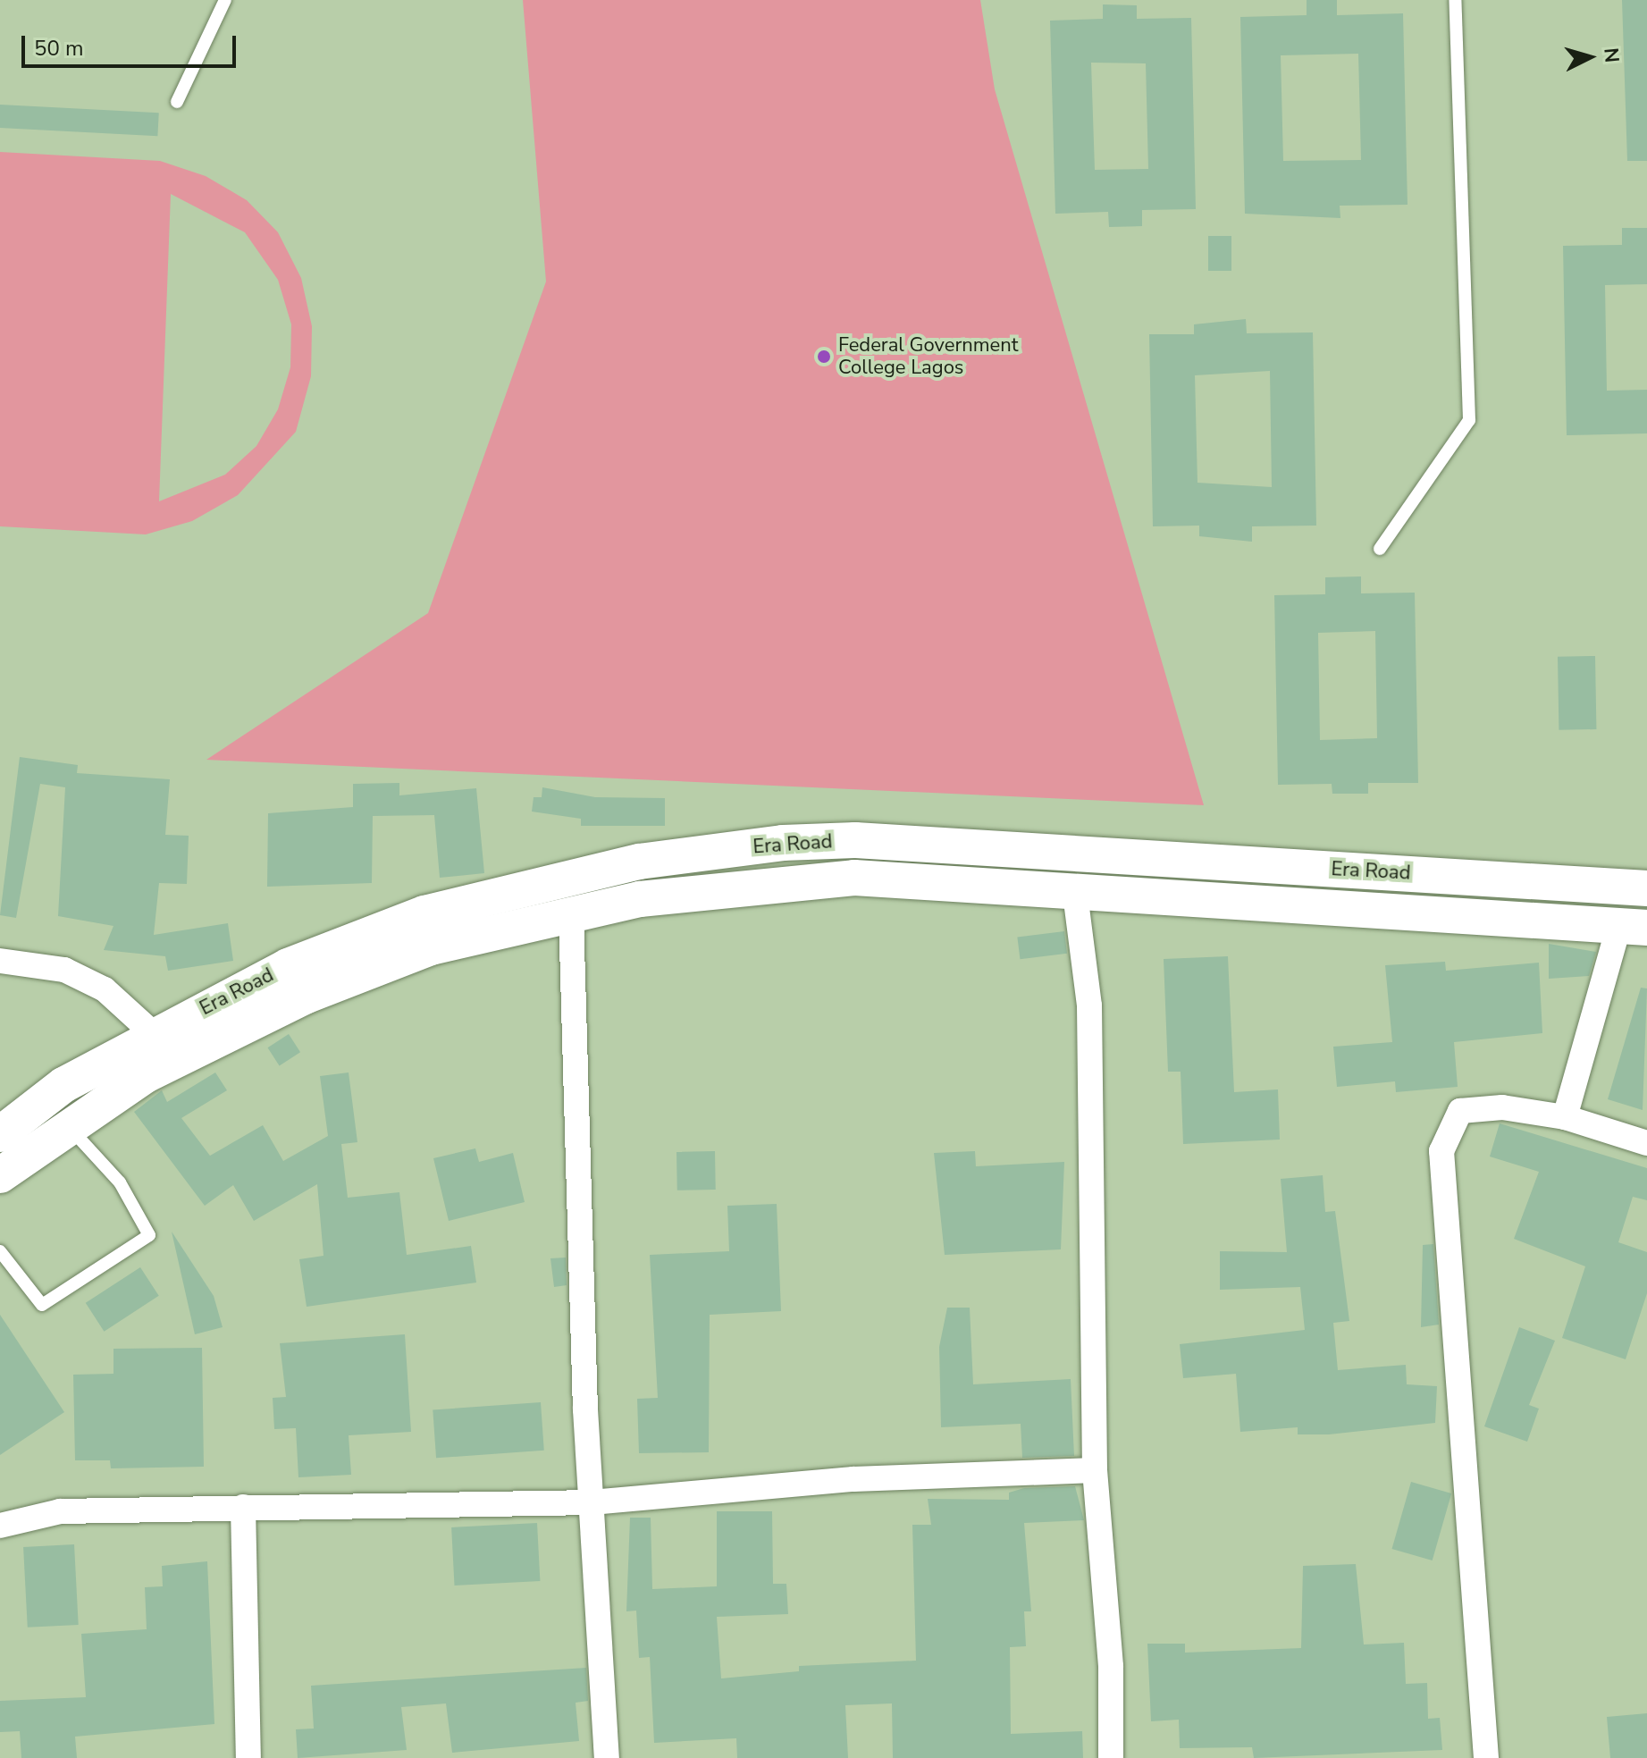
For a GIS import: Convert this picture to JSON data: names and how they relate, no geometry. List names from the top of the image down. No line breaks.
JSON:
{"streets":{"main road":["Era Road"]},"places":["Federal Government College Lagos"],"scale_bar":"50 m","north":"right"}
